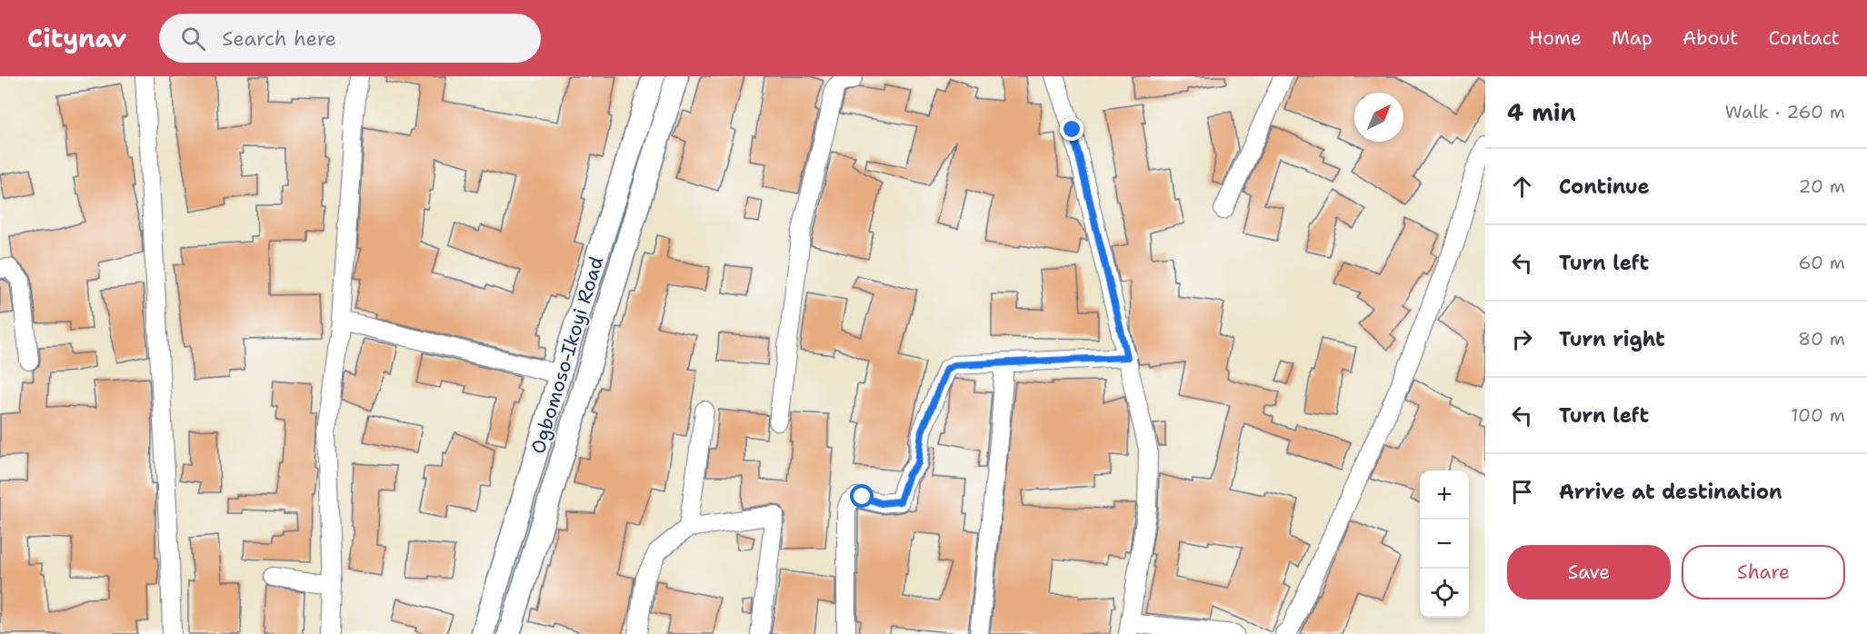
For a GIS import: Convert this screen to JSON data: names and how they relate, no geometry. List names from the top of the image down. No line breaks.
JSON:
{"streets":{"main road":["Ogbomoso-Ikoyi Road"]},"north":"top right","page":{"header":"Citynav","search":"Search here","nav":["Home","Map","About","Contact"],"heading":["4 min","Walk · 260 m"],"list":[["Continue","20 m"],["Turn left","60 m"],["Turn right","80 m"],["Turn left","100 m"],"Arrive at destination"],"map_buttons":["+","−"],"buttons":["Save","Share"]}}
